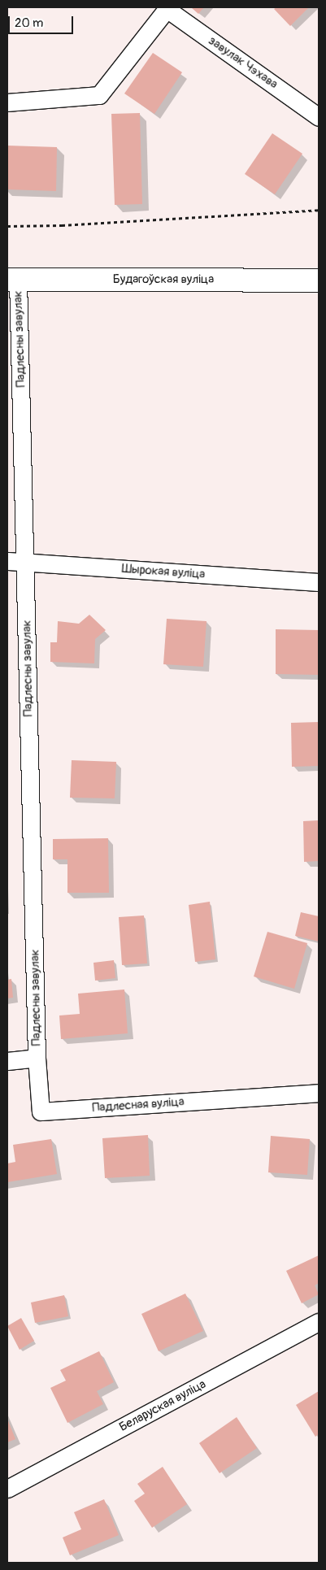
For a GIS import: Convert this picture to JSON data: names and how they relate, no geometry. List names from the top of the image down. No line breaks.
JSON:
{"streets":{"street":["завулак Чэхава","Будагоўская вуліца","Падлесны завулак","Шырокая вуліца","Падлесная вуліца","Беларуская вуліца"]},"crossings":[["Будагоўская вуліца","Падлесны завулак"],["Падлесны завулак","Шырокая вуліца"],["Падлесны завулак","Падлесная вуліца"]],"scale_bar":"20 m"}
